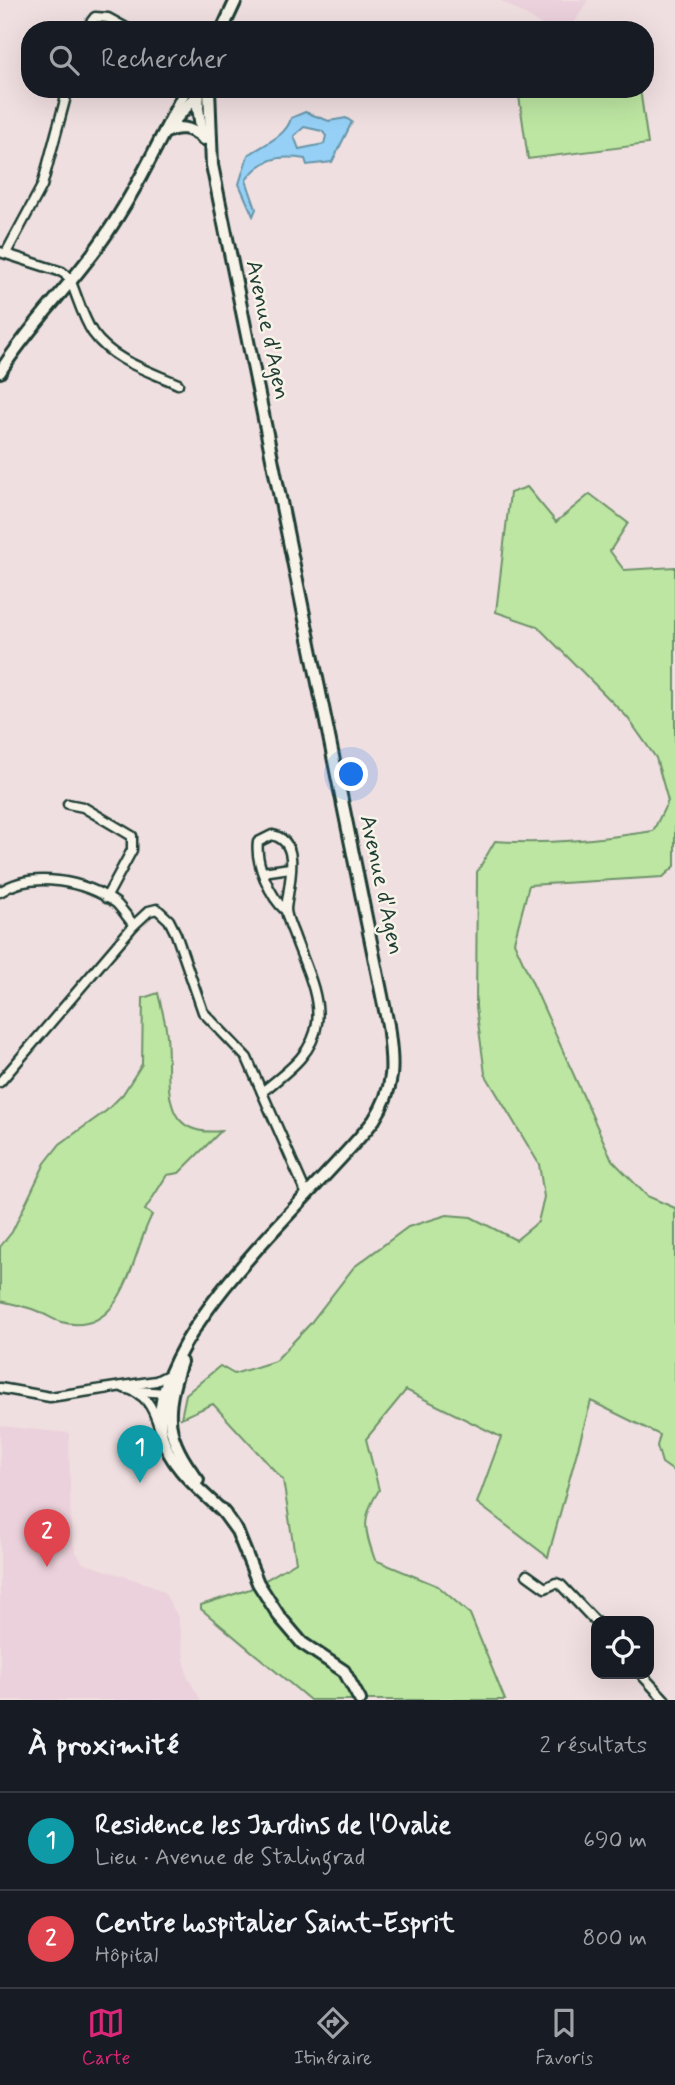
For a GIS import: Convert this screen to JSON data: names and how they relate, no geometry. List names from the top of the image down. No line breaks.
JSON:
{"streets":{"main road":["Avenue d'Agen"]},"page":{"search":"Rechercher","pins":["1","2"],"heading":["À proximité","2 résultats"],"list":[{"mark":"1","name":"Residence les Jardins de l'Ovalie","note":"Lieu · Avenue de Stalingrad","value":"690 m"},{"mark":"2","name":"Centre hospitalier Saint-Esprit","note":"Hôpital","value":"800 m"}],"nav":["Carte","Itinéraire","Favoris"]}}
